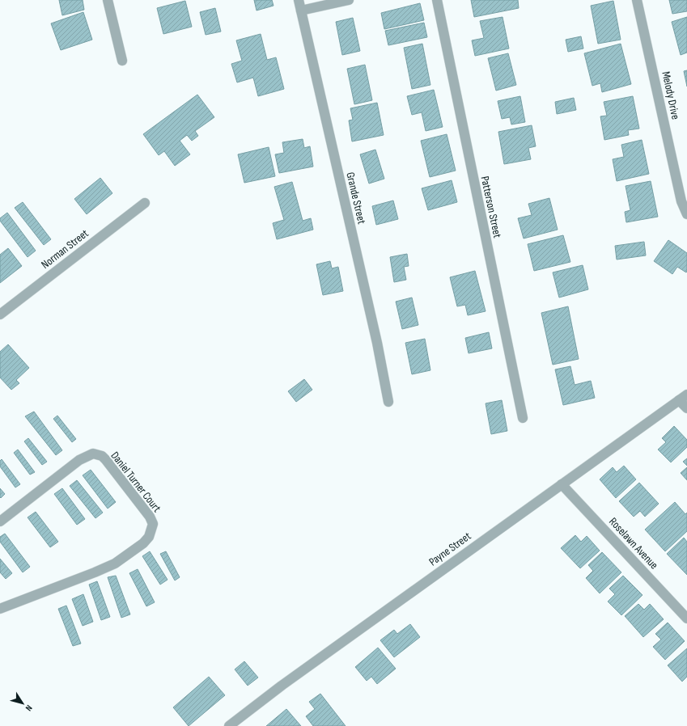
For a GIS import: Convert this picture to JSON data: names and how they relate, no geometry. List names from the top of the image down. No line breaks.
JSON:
{"streets":{"street":["Melody Drive","Grande Street","Patterson Street","Norman Street","Daniel Turner Court","Roselawn Avenue","Payne Street"]},"crossings":[["Roselawn Avenue","Payne Street"]],"north":"bottom right"}
